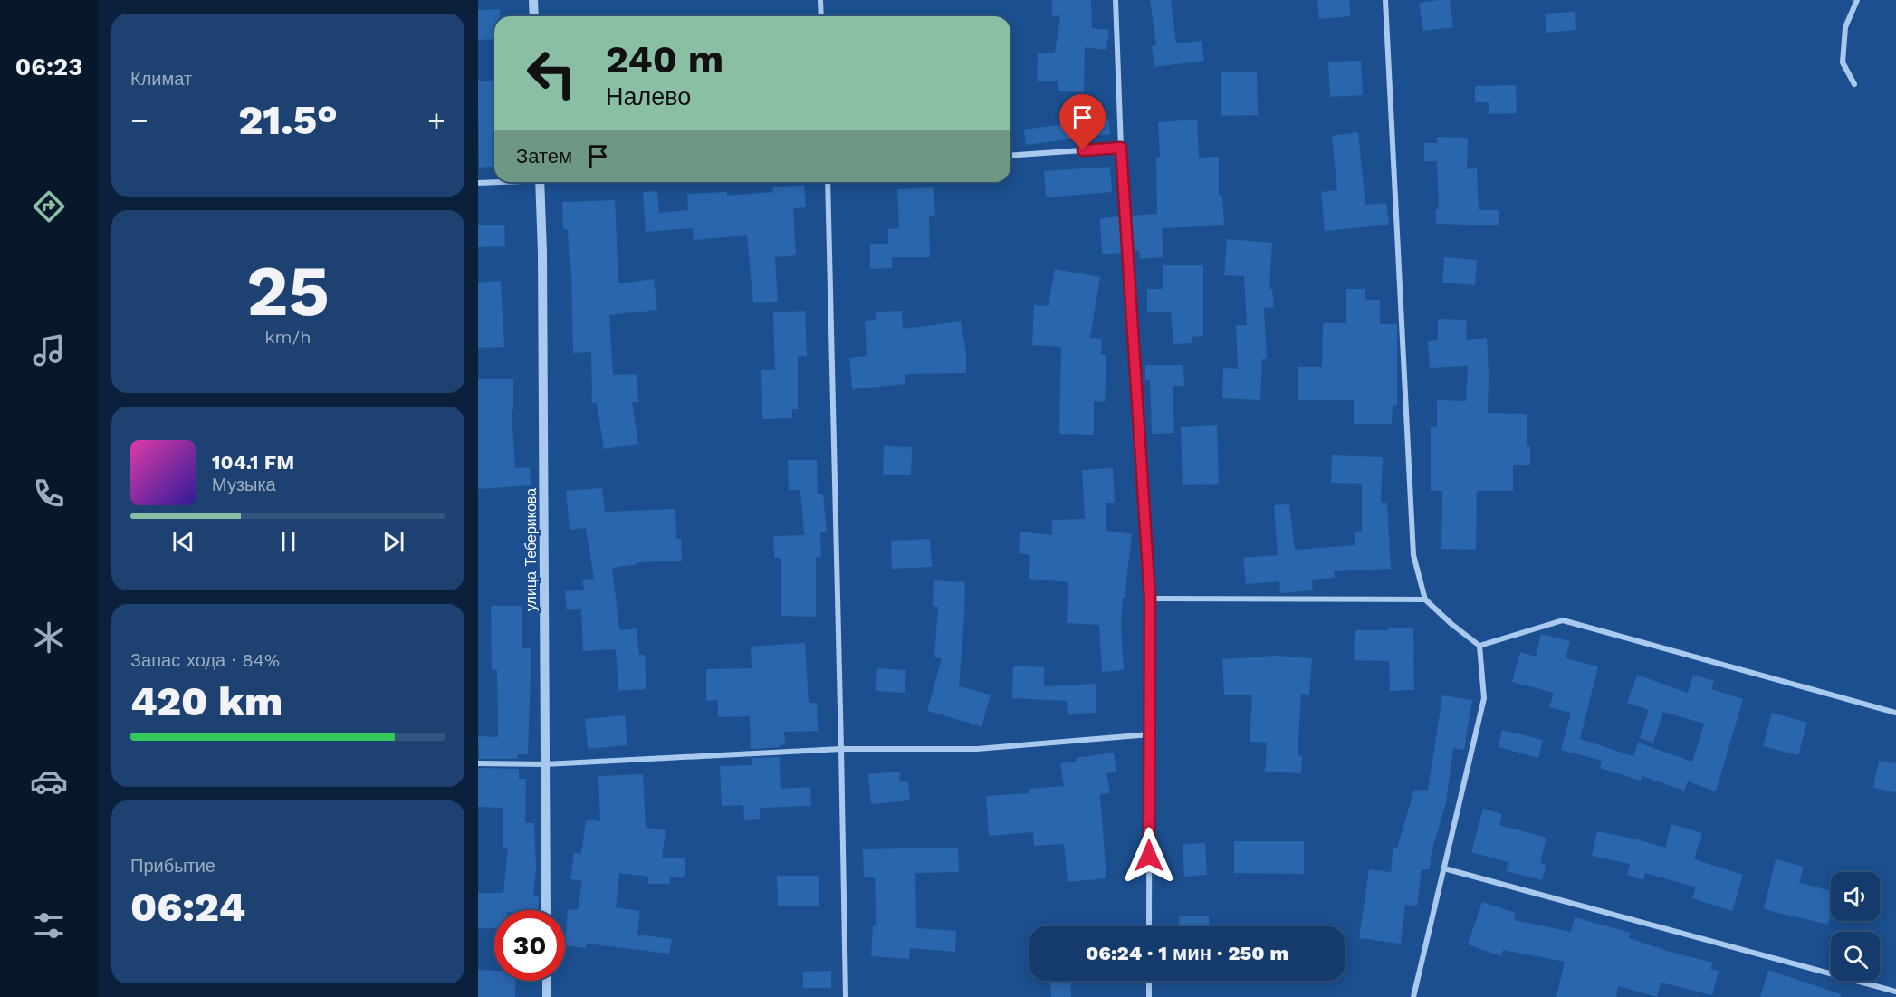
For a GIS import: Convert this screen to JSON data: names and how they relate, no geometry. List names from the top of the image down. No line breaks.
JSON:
{"streets":{"street":["улица Теберикова"]},"page":{"tabs":"06:23","tile":["Климат",["25","km/h"],["Запас хода · 84%","420 km"],["Прибытие","06:24"]],"turn":["240 m","Налево"],"heat":["−","21.5°","+"],"then":"Затем","song":["104.1 FM","Музыка"],"limit":"30","trip":"06:24 · 1 мин · 250 m"}}
